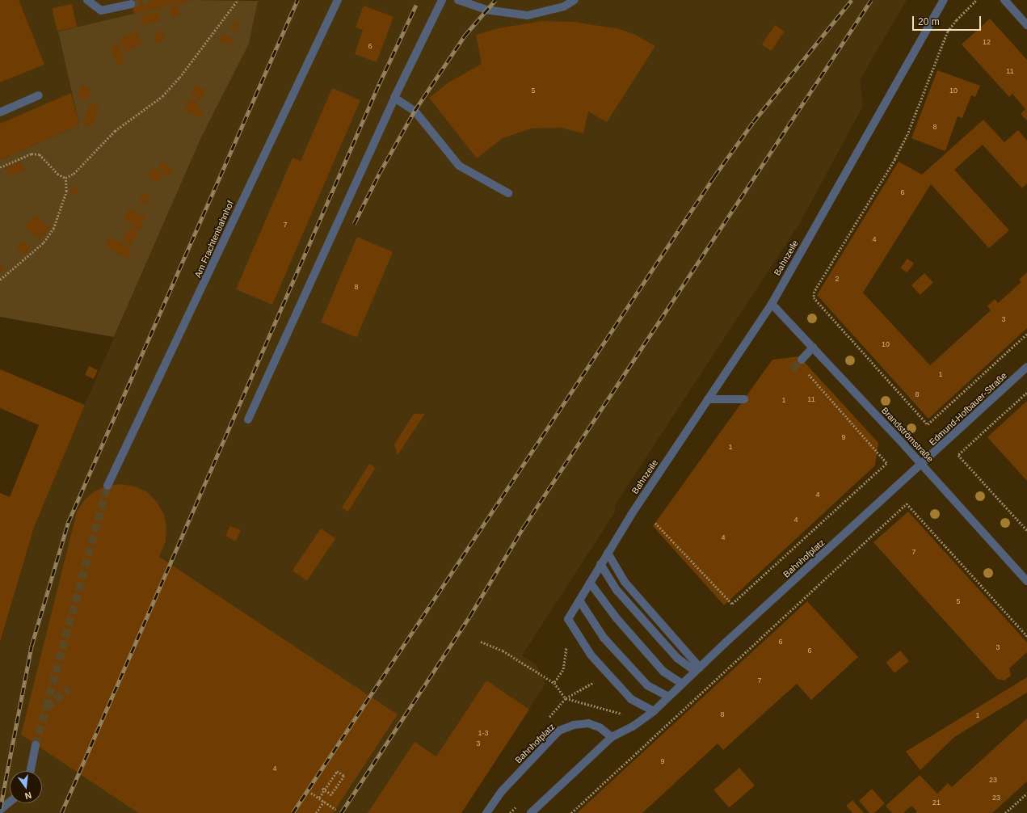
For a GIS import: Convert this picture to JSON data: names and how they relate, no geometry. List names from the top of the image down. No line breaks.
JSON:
{"streets":{"street":["Am Frachtenbahnhof","Bahnzeile","Edmund-Hofbauer-Straße","Brandströmstraße","Bahnhofplatz"]},"crossings":[["Bahnzeile","Brandströmstraße"],["Edmund-Hofbauer-Straße","Brandströmstraße"],["Edmund-Hofbauer-Straße","Bahnhofplatz"],["Brandströmstraße","Bahnhofplatz"]],"house_numbers":["12","6","11","5","10","8","6","7","4","2","8","3","10","1","8","11","1","9","1","4","4","4","7","5","6","3","6","7","8","1","1-3","3","9","4","23","23","21"],"scale_bar":"20 m","north":"bottom"}
